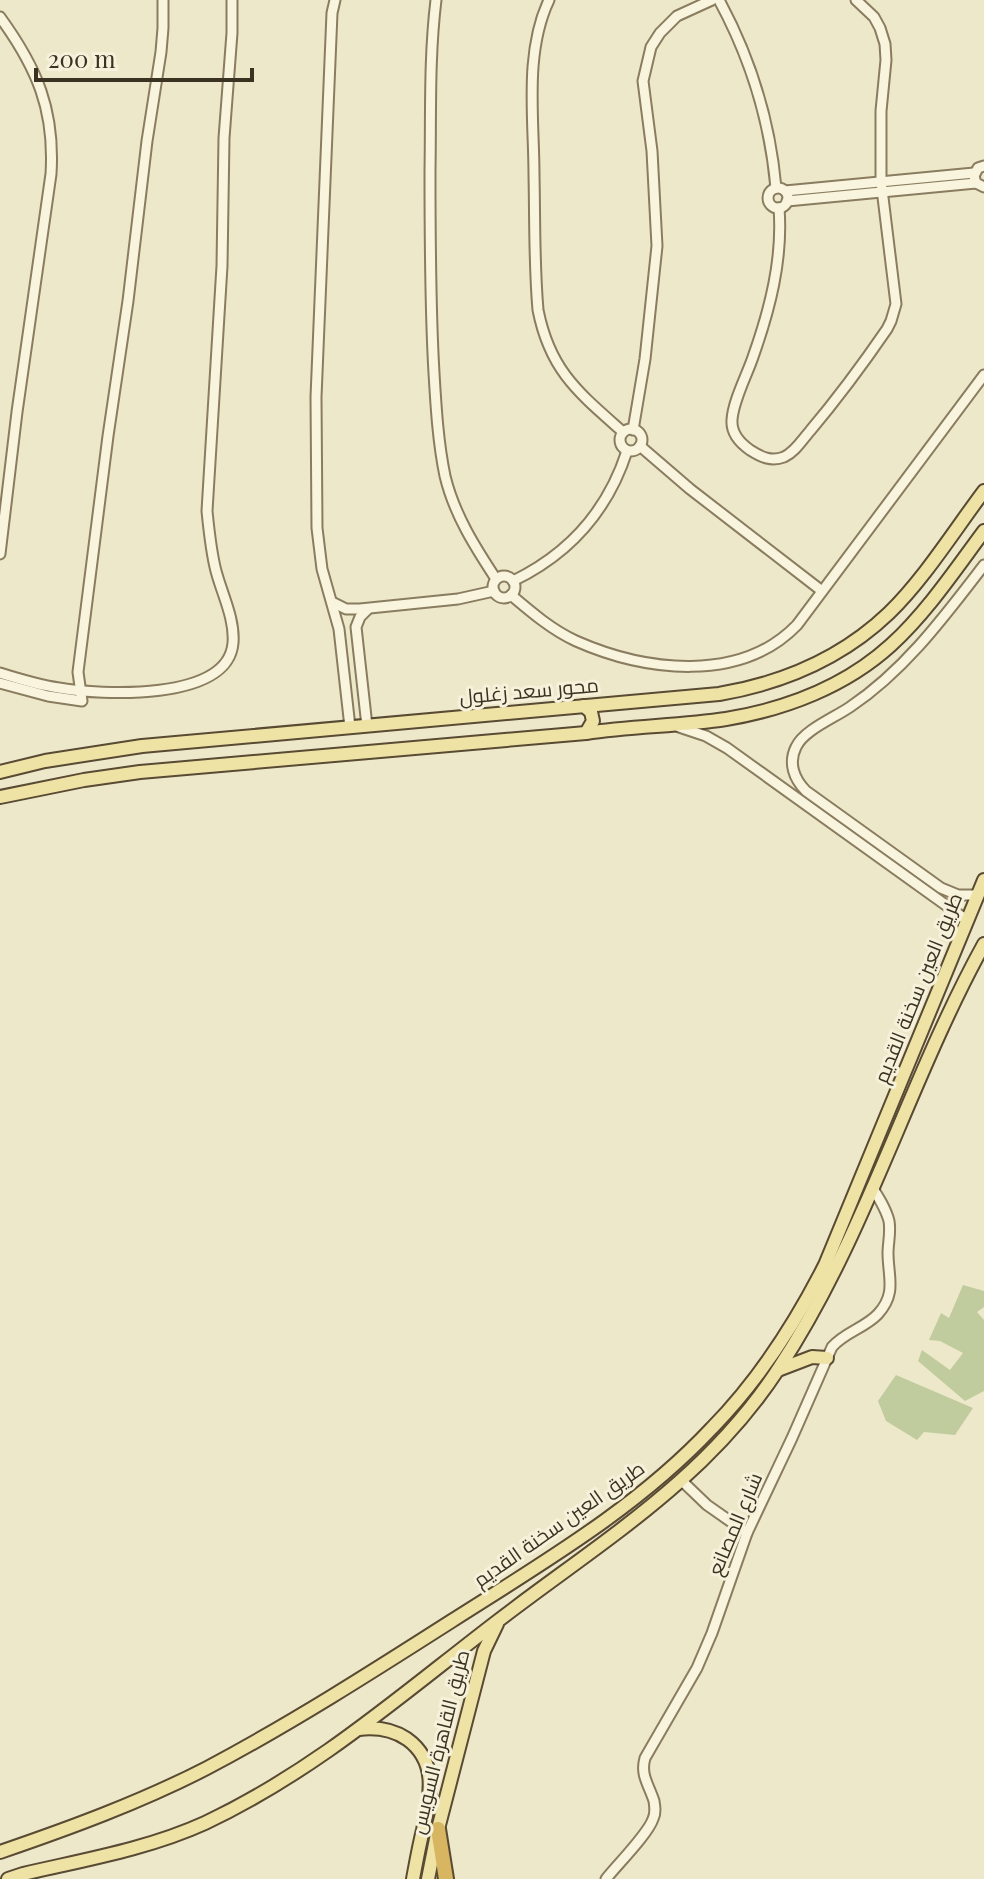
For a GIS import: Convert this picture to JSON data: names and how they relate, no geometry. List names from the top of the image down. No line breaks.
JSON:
{"streets":{"main road":["محور سعد زغلول","طريق العين سخنة القديم","طريق القاهرة السويس"],"street":["شارع المصانع"]},"crossings":[["طريق العين سخنة القديم","شارع المصانع"],["طريق العين سخنة القديم","طريق القاهرة السويس"]],"scale_bar":"200 m"}
